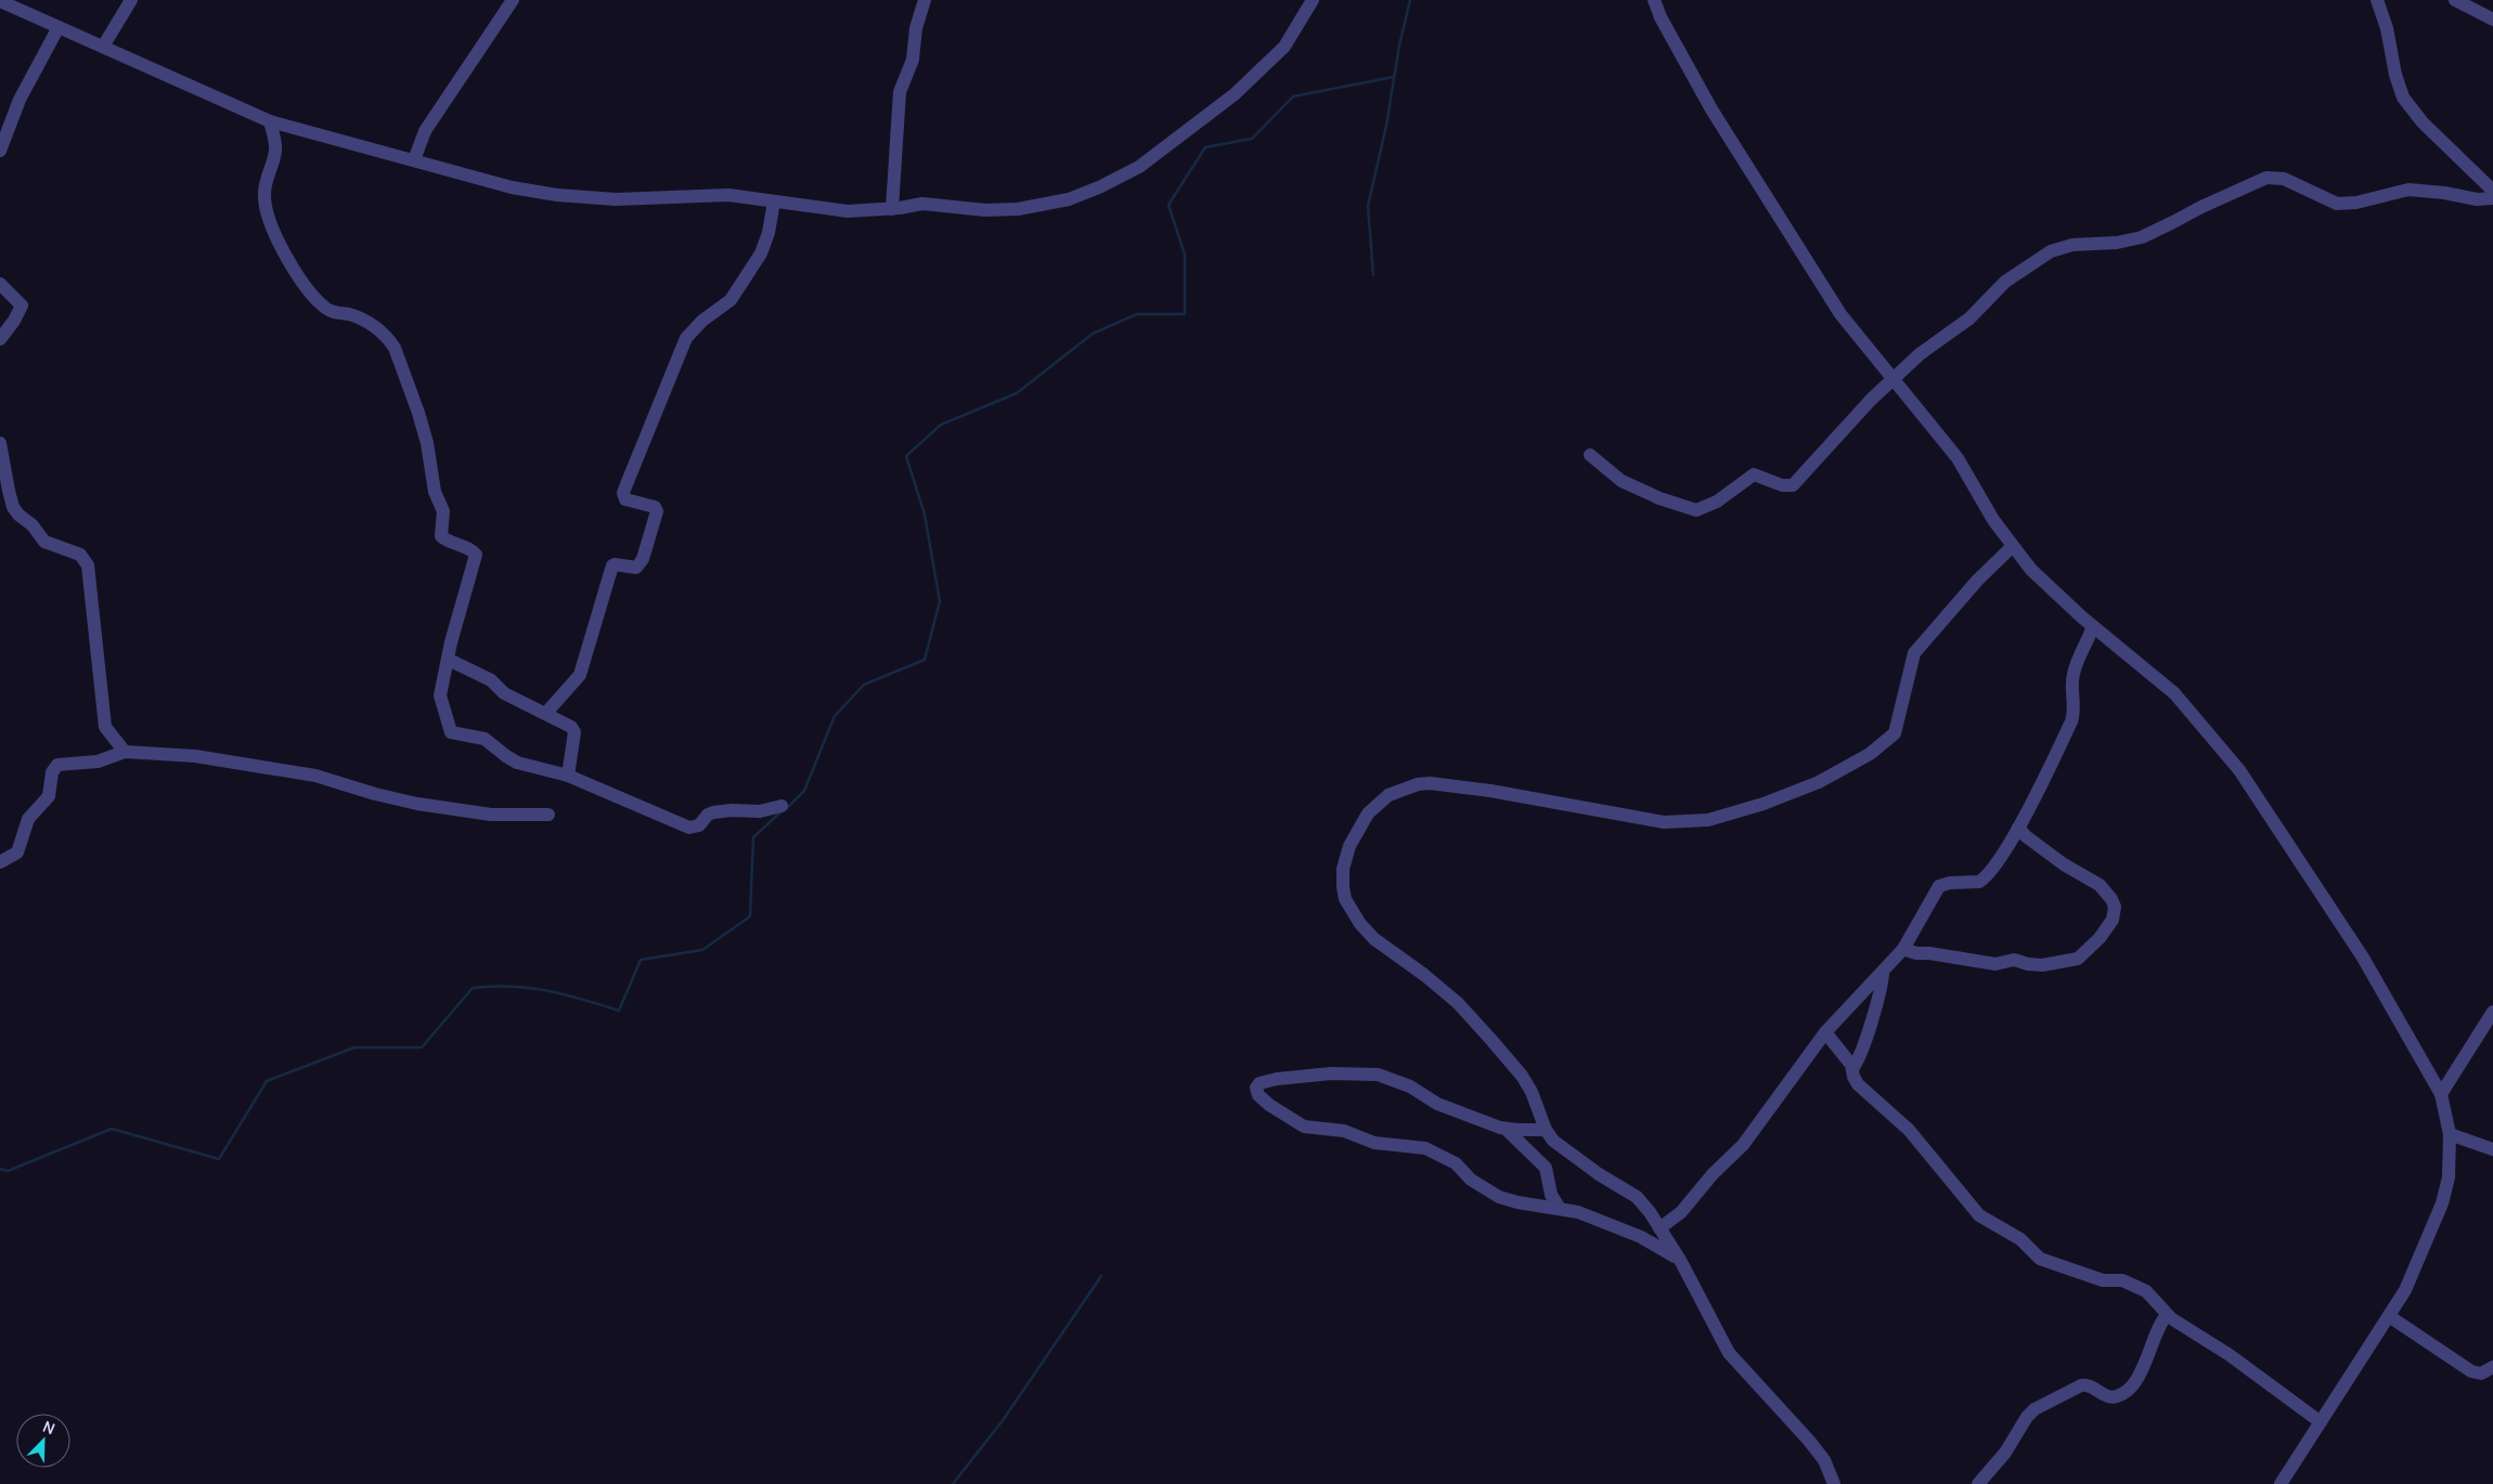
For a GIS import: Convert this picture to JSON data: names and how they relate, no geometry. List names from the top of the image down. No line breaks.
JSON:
{"north":"top right"}
